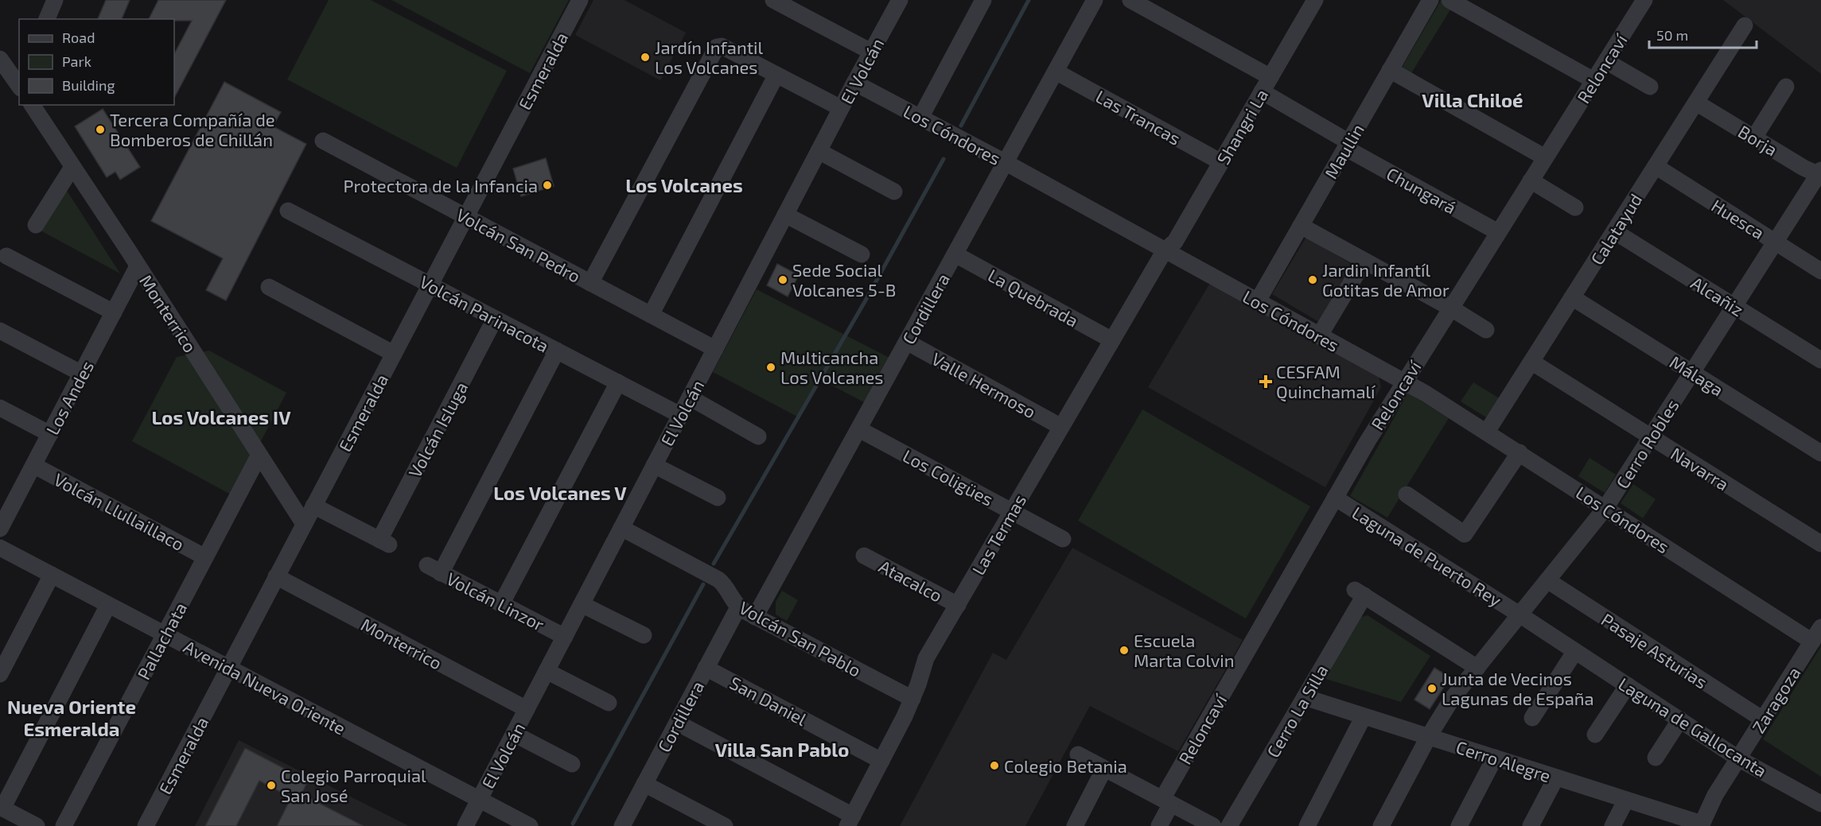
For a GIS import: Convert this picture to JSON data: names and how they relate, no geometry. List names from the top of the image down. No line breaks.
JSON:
{"streets":{"street":["Reloncaví","Esmeralda","El Volcán","Las Trancas","Shangri La","Los Cóndores","Borja","Maullin","Chungará","Huesca","Calatayud","Volcán San Pedro","Alcañiz","La Quebrada","Cordillera","Monterrico","Volcán Parinacota","Málaga","Valle Hermoso","Los Andes","Volcán Isluga","Cerro Robles","Navarra","Los Coligües","Volcán Llullaillaco","Las Termas","Laguna de Puerto Rey","Atacalco","Volcán Linzor","Volcán San Pablo","Pallachata","Pasaje Asturias","Avenida Nueva Oriente","Zaragoza","San Daniel","Cerro La Silla","Laguna de Gallocanta","Cerro Alegre"]},"crossings":[["Reloncaví","Los Cóndores"],["Reloncaví","Chungará"],["Reloncaví","Laguna de Puerto Rey"],["Esmeralda","Volcán San Pedro"],["Esmeralda","Monterrico"],["Esmeralda","Volcán Parinacota"],["Esmeralda","Volcán Isluga"],["Esmeralda","Avenida Nueva Oriente"],["El Volcán","Los Cóndores"],["El Volcán","Volcán San Pedro"],["El Volcán","Monterrico"],["El Volcán","Volcán Parinacota"],["El Volcán","Volcán Linzor"],["El Volcán","Volcán San Pablo"],["El Volcán","Avenida Nueva Oriente"],["Las Trancas","Shangri La"],["Las Trancas","Cordillera"],["Shangri La","Los Cóndores"],["Shangri La","Chungará"],["Shangri La","Las Termas"],["Los Cóndores","Maullin"],["Los Cóndores","Calatayud"],["Los Cóndores","Cordillera"],["Los Cóndores","Cerro Robles"],["Los Cóndores","Las Termas"],["Los Cóndores","Zaragoza"],["Borja","Calatayud"],["Borja","Cerro Robles"],["Maullin","Chungará"],["Huesca","Calatayud"],["Huesca","Cerro Robles"],["Calatayud","Alcañiz"],["Calatayud","Málaga"],["Calatayud","Navarra"],["Alcañiz","Cerro Robles"],["La Quebrada","Cordillera"],["La Quebrada","Las Termas"],["Cordillera","Valle Hermoso"],["Cordillera","Los Coligües"],["Cordillera","Volcán San Pablo"],["Cordillera","San Daniel"],["Monterrico","Los Andes"],["Monterrico","Pallachata"],["Volcán Parinacota","Volcán Isluga"],["Volcán Parinacota","Volcán Linzor"],["Málaga","Cerro Robles"],["Valle Hermoso","Las Termas"],["Los Andes","Volcán Llullaillaco"],["Cerro Robles","Navarra"],["Cerro Robles","Laguna de Puerto Rey"],["Cerro Robles","Pasaje Asturias"],["Cerro Robles","Cerro La Silla"],["Cerro Robles","Laguna de Gallocanta"],["Cerro Robles","Cerro Alegre"],["Los Coligües","Las Termas"],["Volcán Llullaillaco","Pallachata"],["Las Termas","Atacalco"],["Las Termas","Volcán San Pablo"],["Las Termas","San Daniel"],["Laguna de Puerto Rey","Laguna de Gallocanta"],["Pallachata","Avenida Nueva Oriente"],["Pasaje Asturias","Zaragoza"],["Zaragoza","Laguna de Gallocanta"],["Zaragoza","Cerro Alegre"],["Cerro La Silla","Cerro Alegre"]],"districts":["Villa Chiloé","Los Volcanes","Los Volcanes IV","Los Volcanes V","Nueva Oriente Esmeralda","Villa San Pablo"],"places":{"other":["Jardín Infantil Los Volcanes","Tercera Compañía de Bomberos de Chillán","Protectora de la Infancia","Sede Social Volcanes 5-B","Jardin Infantíl Gotitas de Amor","Multicancha Los Volcanes","Escuela Marta Colvin","Junta de Vecinos Lagunas de España","Colegio Betania","Colegio Parroquial San José"],"health":["CESFAM Quinchamalí"]},"legend":["Road","Park","Building"],"scale_bar":"50 m"}
